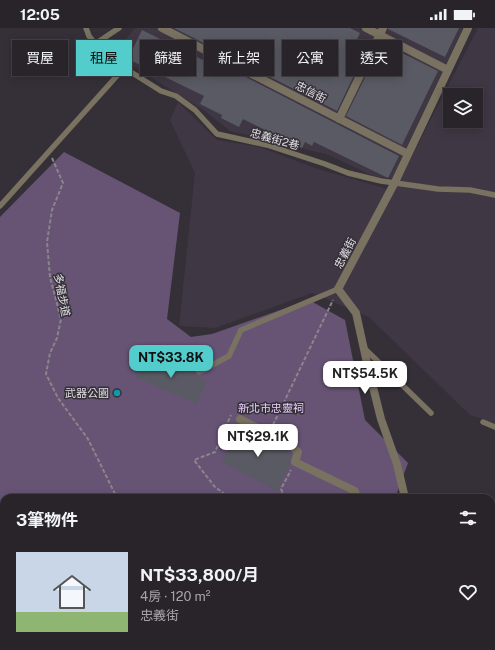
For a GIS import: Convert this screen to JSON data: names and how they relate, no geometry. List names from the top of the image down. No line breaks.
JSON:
{"streets":{"street":["忠信街","忠義街"],"lane":["忠義街2巷"],"path":["多福步道"]},"crossings":[["忠信街","忠義街"],["忠義街2巷","忠義街"]],"parks":["新北市忠靈祠"],"places":["武器公園"],"page":{"status":"12:05","chip":["買屋","租屋","篩選","新上架","公寓","透天"],"price":["NT$33.8K","NT$54.5K","NT$29.1K"],"heading":"3筆物件","list":[{"name":"NT$33,800/月","note":"4房 · 120 m² · 忠義街"}]}}
